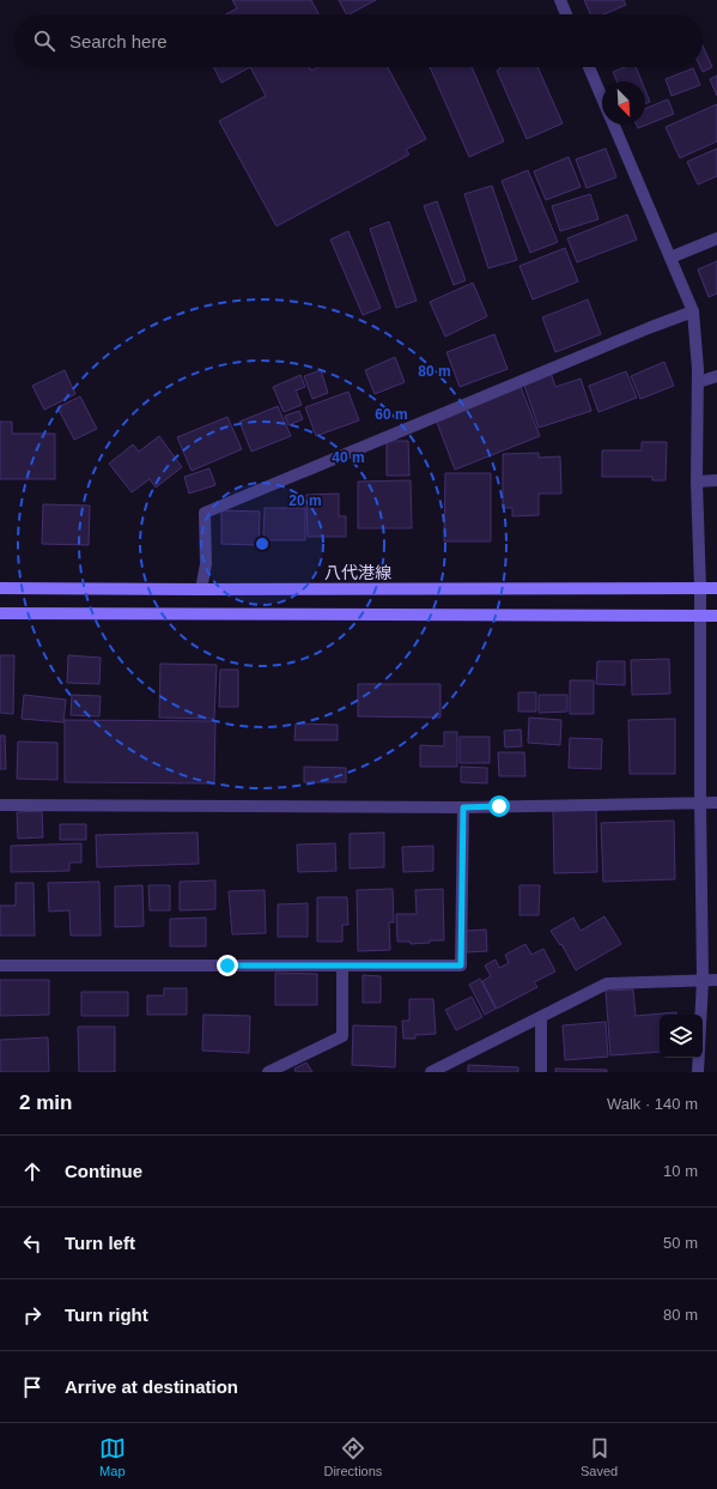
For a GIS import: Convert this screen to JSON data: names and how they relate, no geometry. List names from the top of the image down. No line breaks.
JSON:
{"streets":{"main road":["八代港線"]},"north":"bottom right","page":{"search":"Search here","heading":["2 min","Walk · 140 m"],"list":[["Continue","10 m"],["Turn left","50 m"],["Turn right","80 m"],"Arrive at destination"],"nav":["Map","Directions","Saved"]},"rings":["80 m","60 m","40 m","20 m"]}
